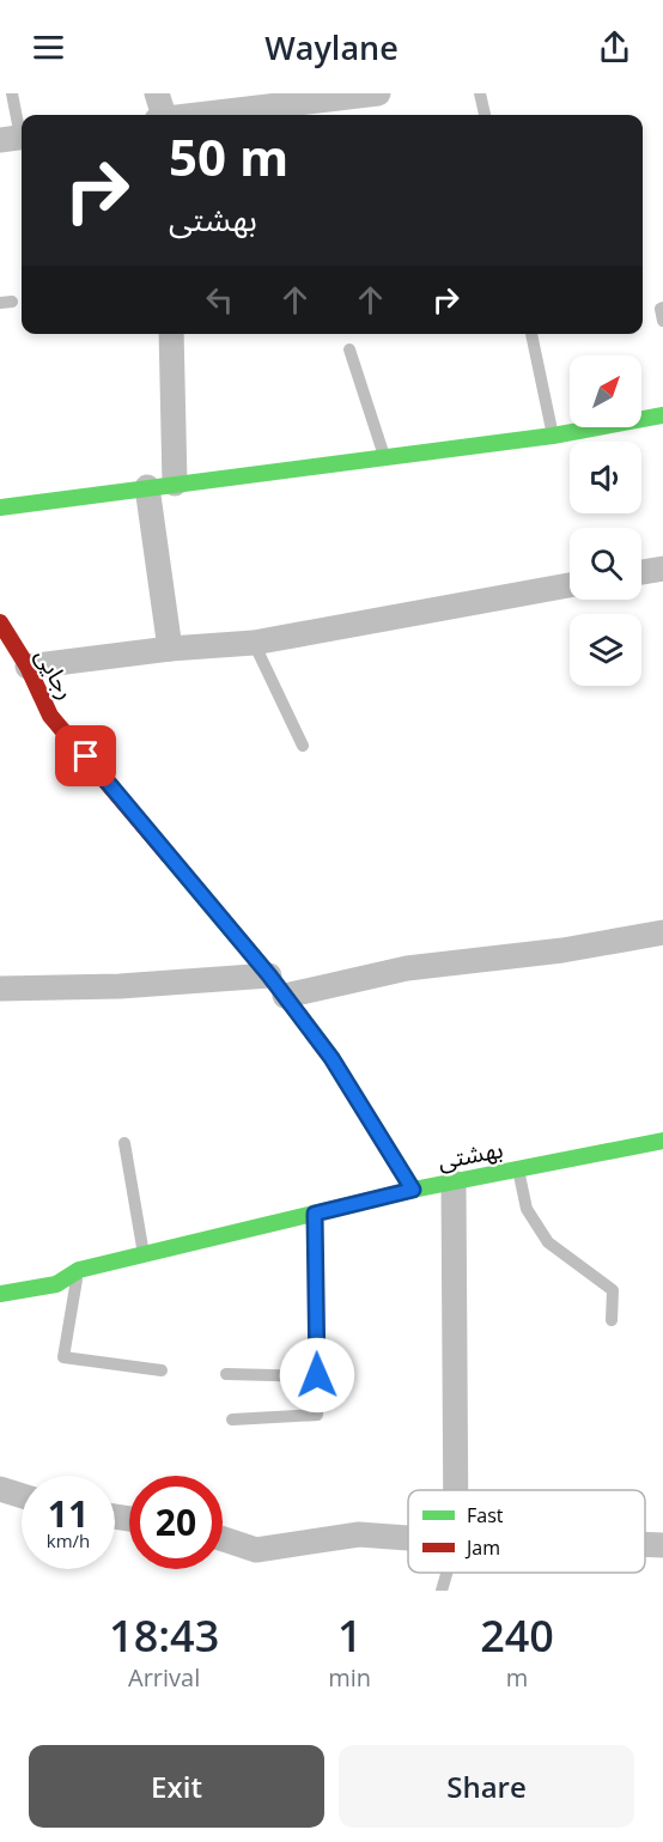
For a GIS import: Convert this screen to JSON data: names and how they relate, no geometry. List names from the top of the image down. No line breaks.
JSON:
{"streets":{"street":["رجایی","بهشتی"]},"crossings":[["رجایی","بهشتی"]],"legend":["Fast","Jam"],"north":"top right","page":{"header":"Waylane","turn":["50 m","بهشتی"],"speed":"11 km/h","limit":"20","eta":["18:43","Arrival","1","min","240","m"],"buttons":["Exit","Share"]}}
